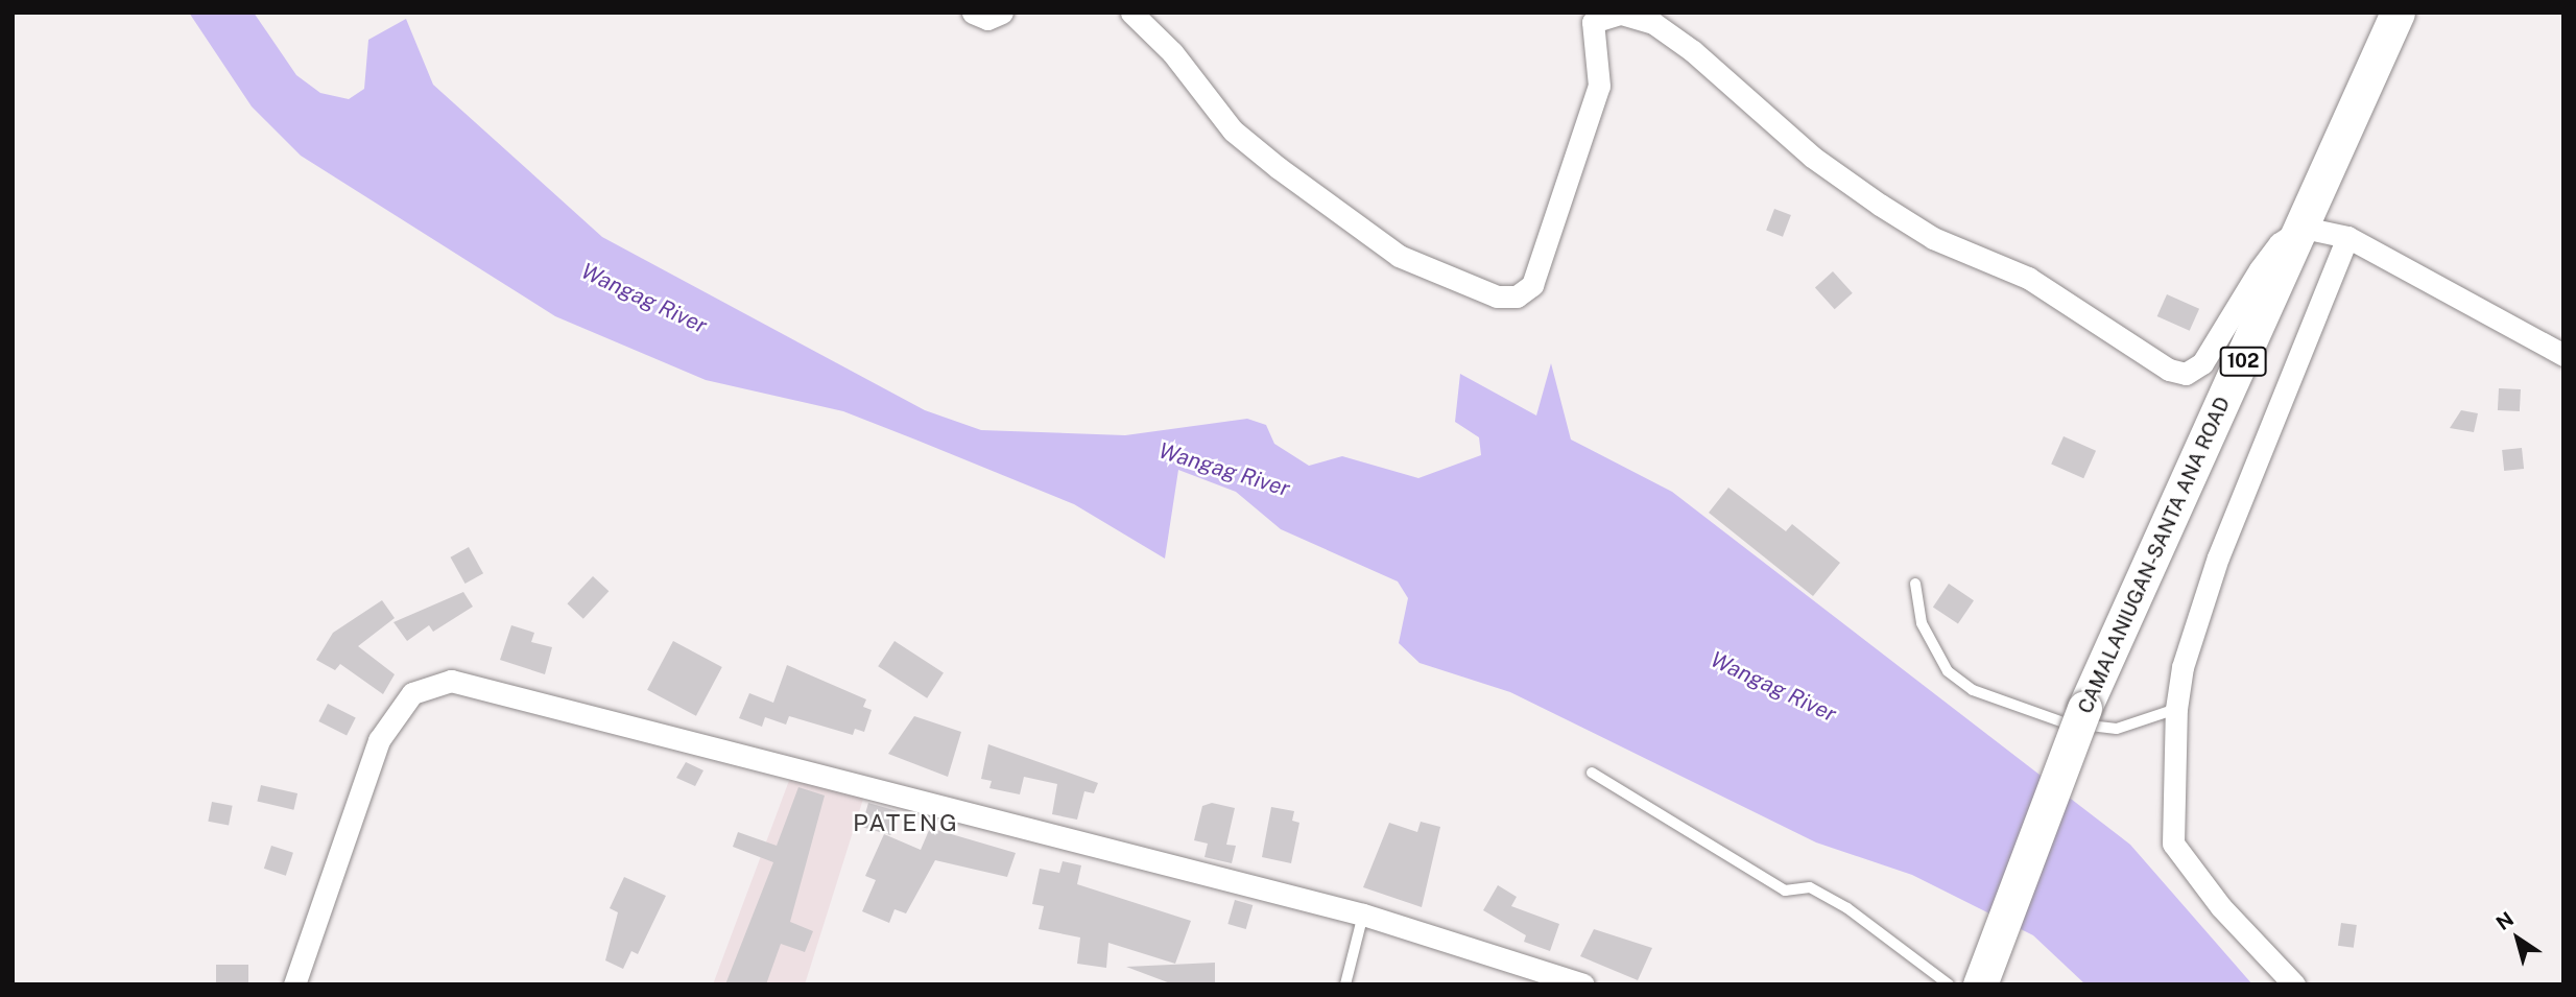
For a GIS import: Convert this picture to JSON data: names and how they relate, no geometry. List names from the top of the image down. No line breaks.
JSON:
{"streets":{"main road":["102","CAMALANIUGAN-SANTA ANA ROAD"]},"districts":["PATENG"],"water":["Wangag River"],"north":"top left"}
